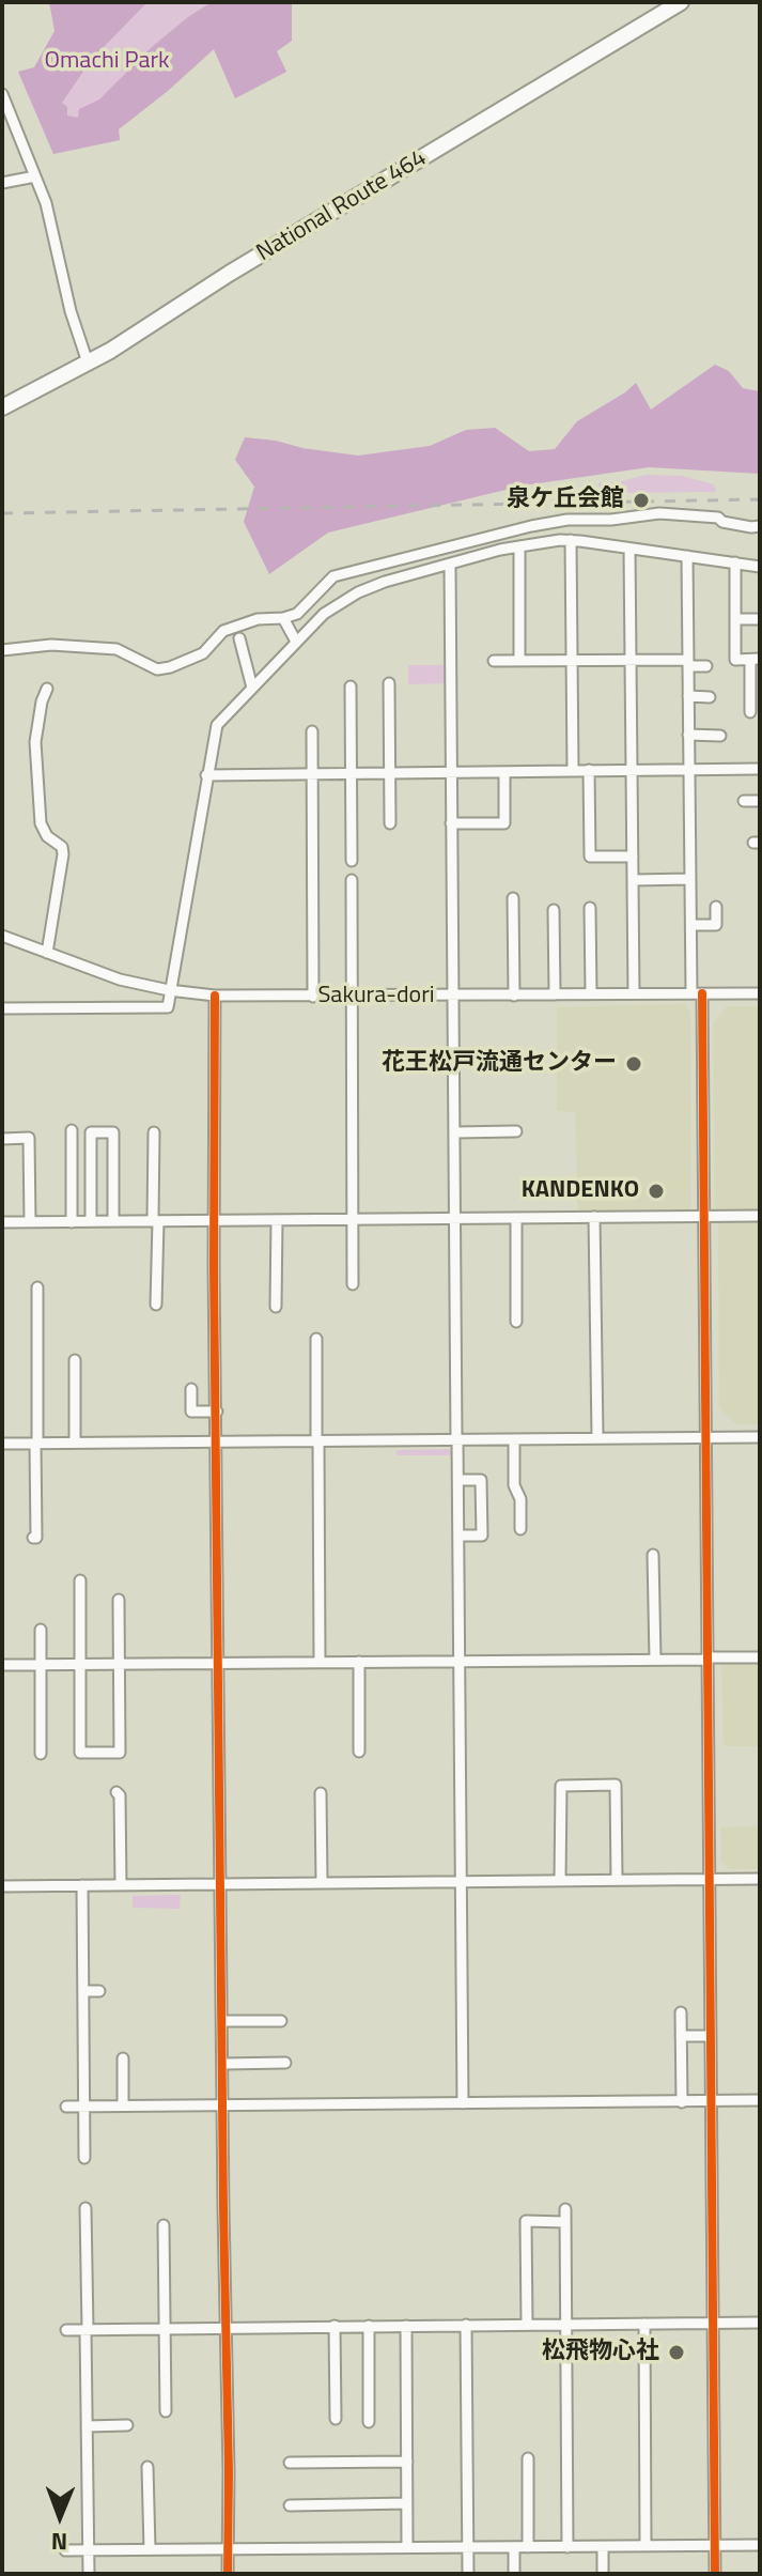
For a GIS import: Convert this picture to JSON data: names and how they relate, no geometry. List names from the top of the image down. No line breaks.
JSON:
{"streets":{"highway":["National Route 464"],"street":["Sakura-dori"]},"parks":["Omachi Park"],"places":["泉ケ丘会館","花王松戸流通センター","KANDENKO","松飛物心社"],"north":"bottom"}
